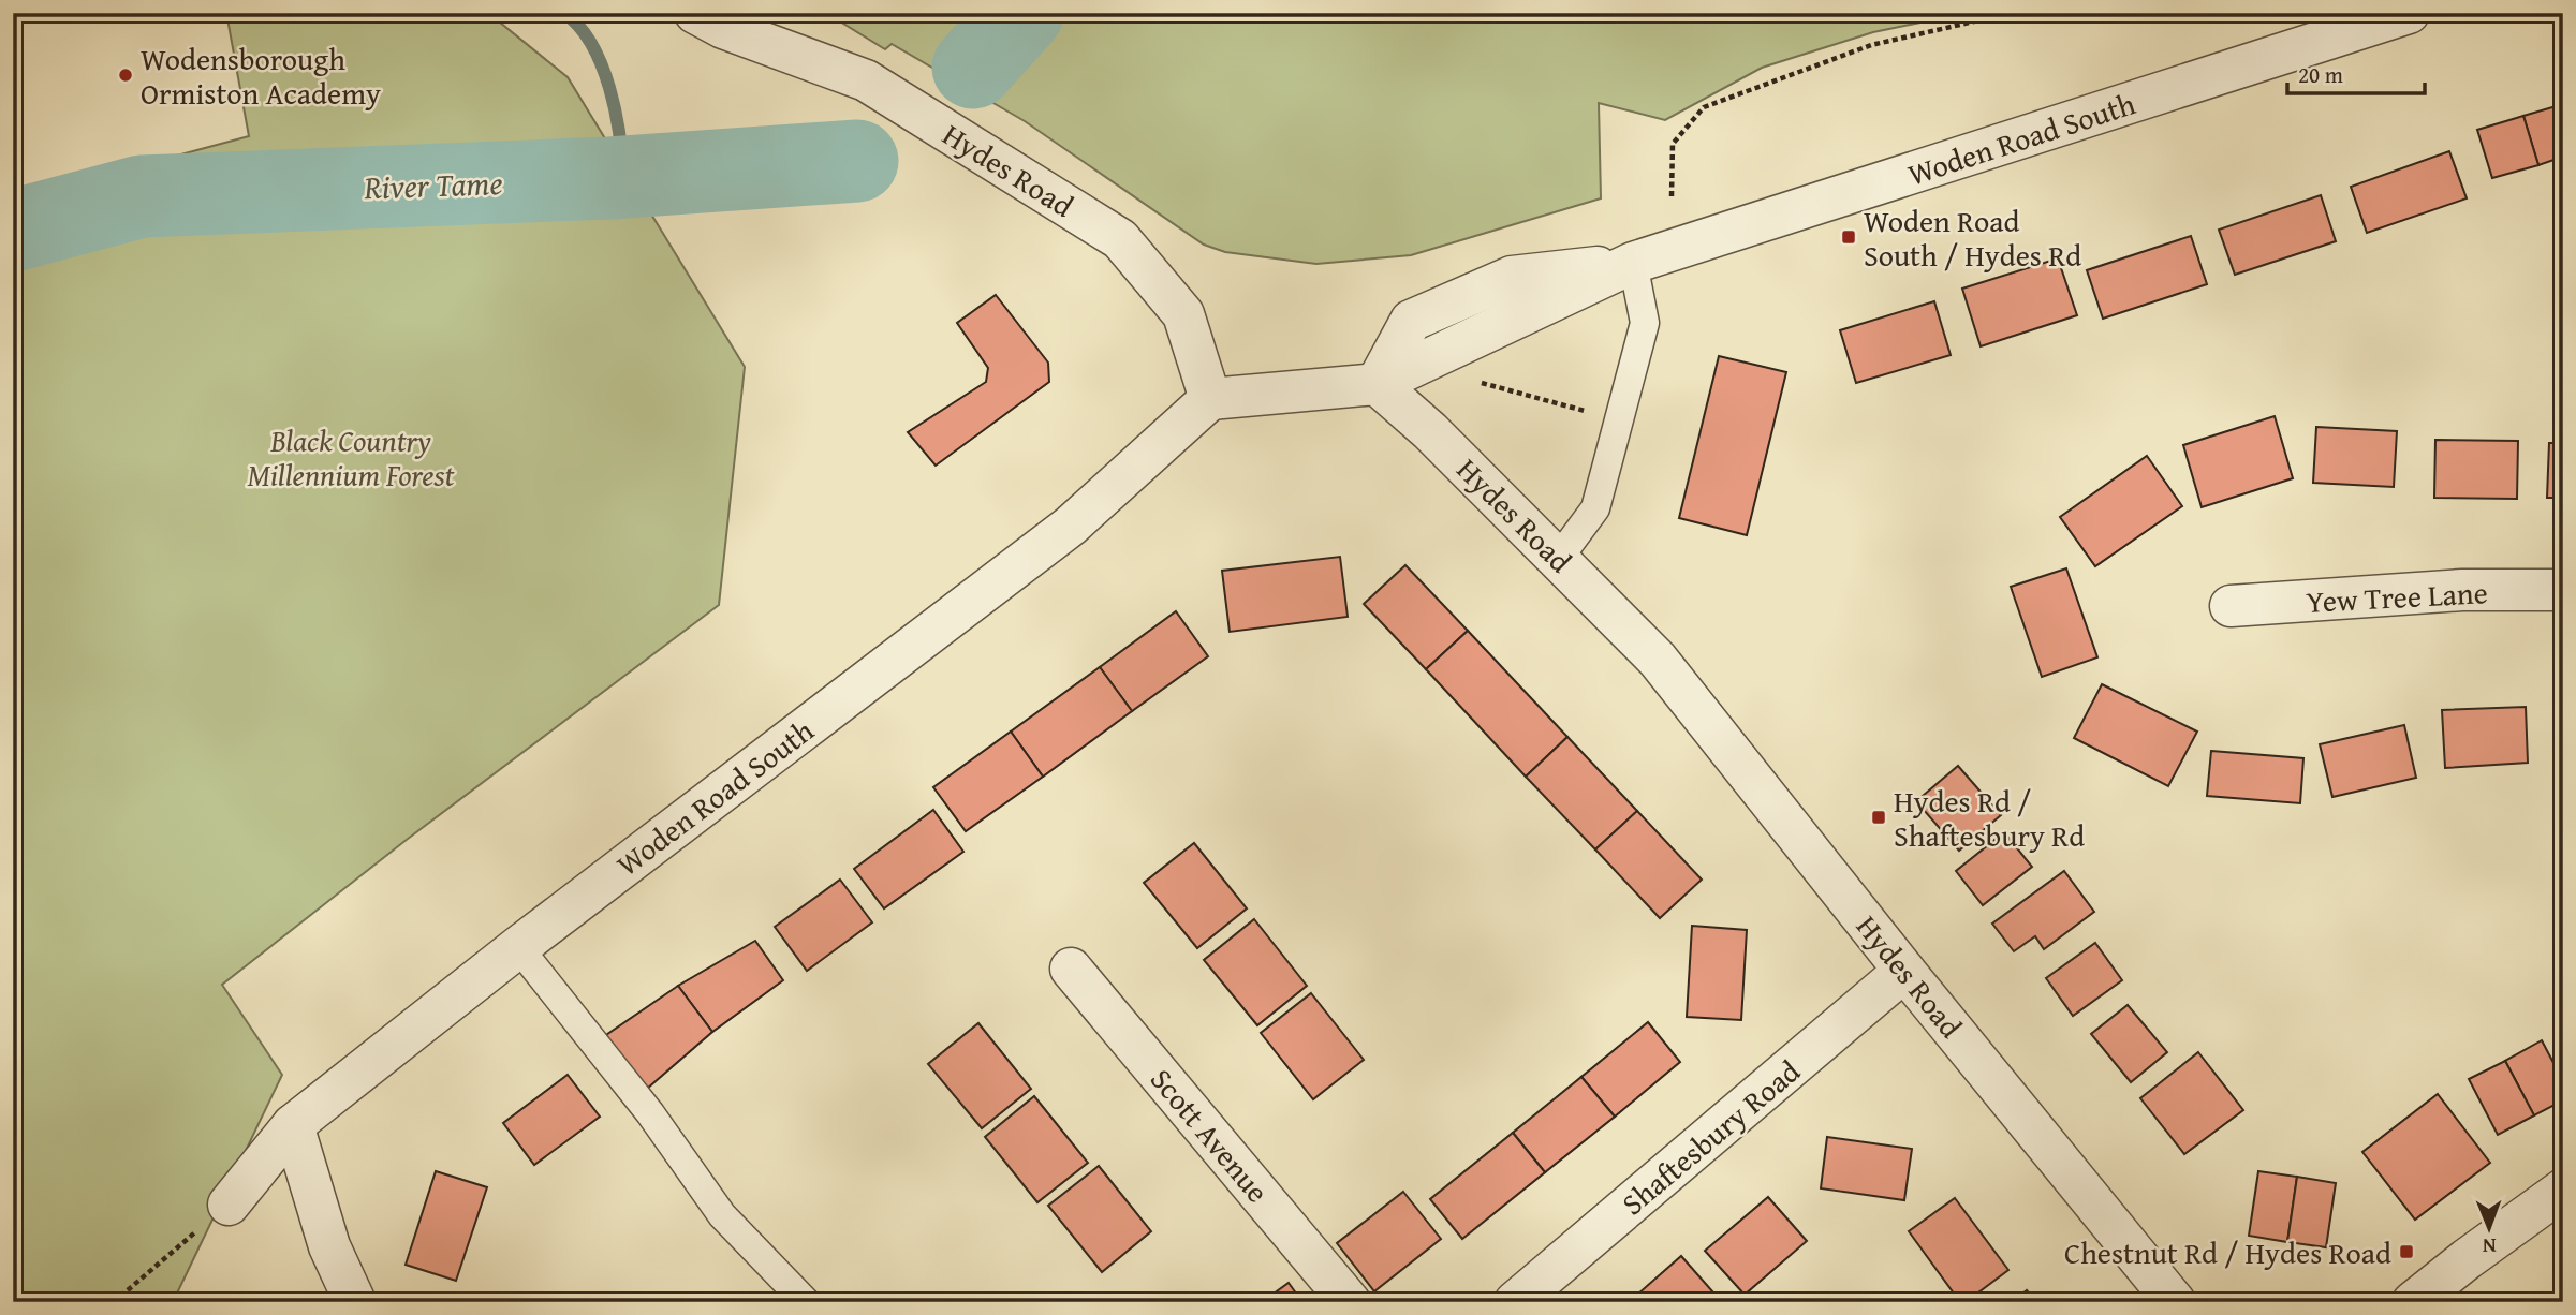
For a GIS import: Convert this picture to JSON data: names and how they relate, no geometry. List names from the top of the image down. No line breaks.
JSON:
{"streets":{"street":["Woden Road South","Hydes Road","Yew Tree Lane","Scott Avenue","Shaftesbury Road"]},"crossings":[["Woden Road South","Hydes Road"],["Hydes Road","Shaftesbury Road"]],"water":["River Tame"],"parks":["Black Country Millennium Forest"],"places":{"other":["Wodensborough Ormiston Academy"],"transit":["Woden Road South / Hydes Rd","Hydes Rd / Shaftesbury Rd","Chestnut Rd / Hydes Road"]},"scale_bar":"20 m","north":"bottom"}
